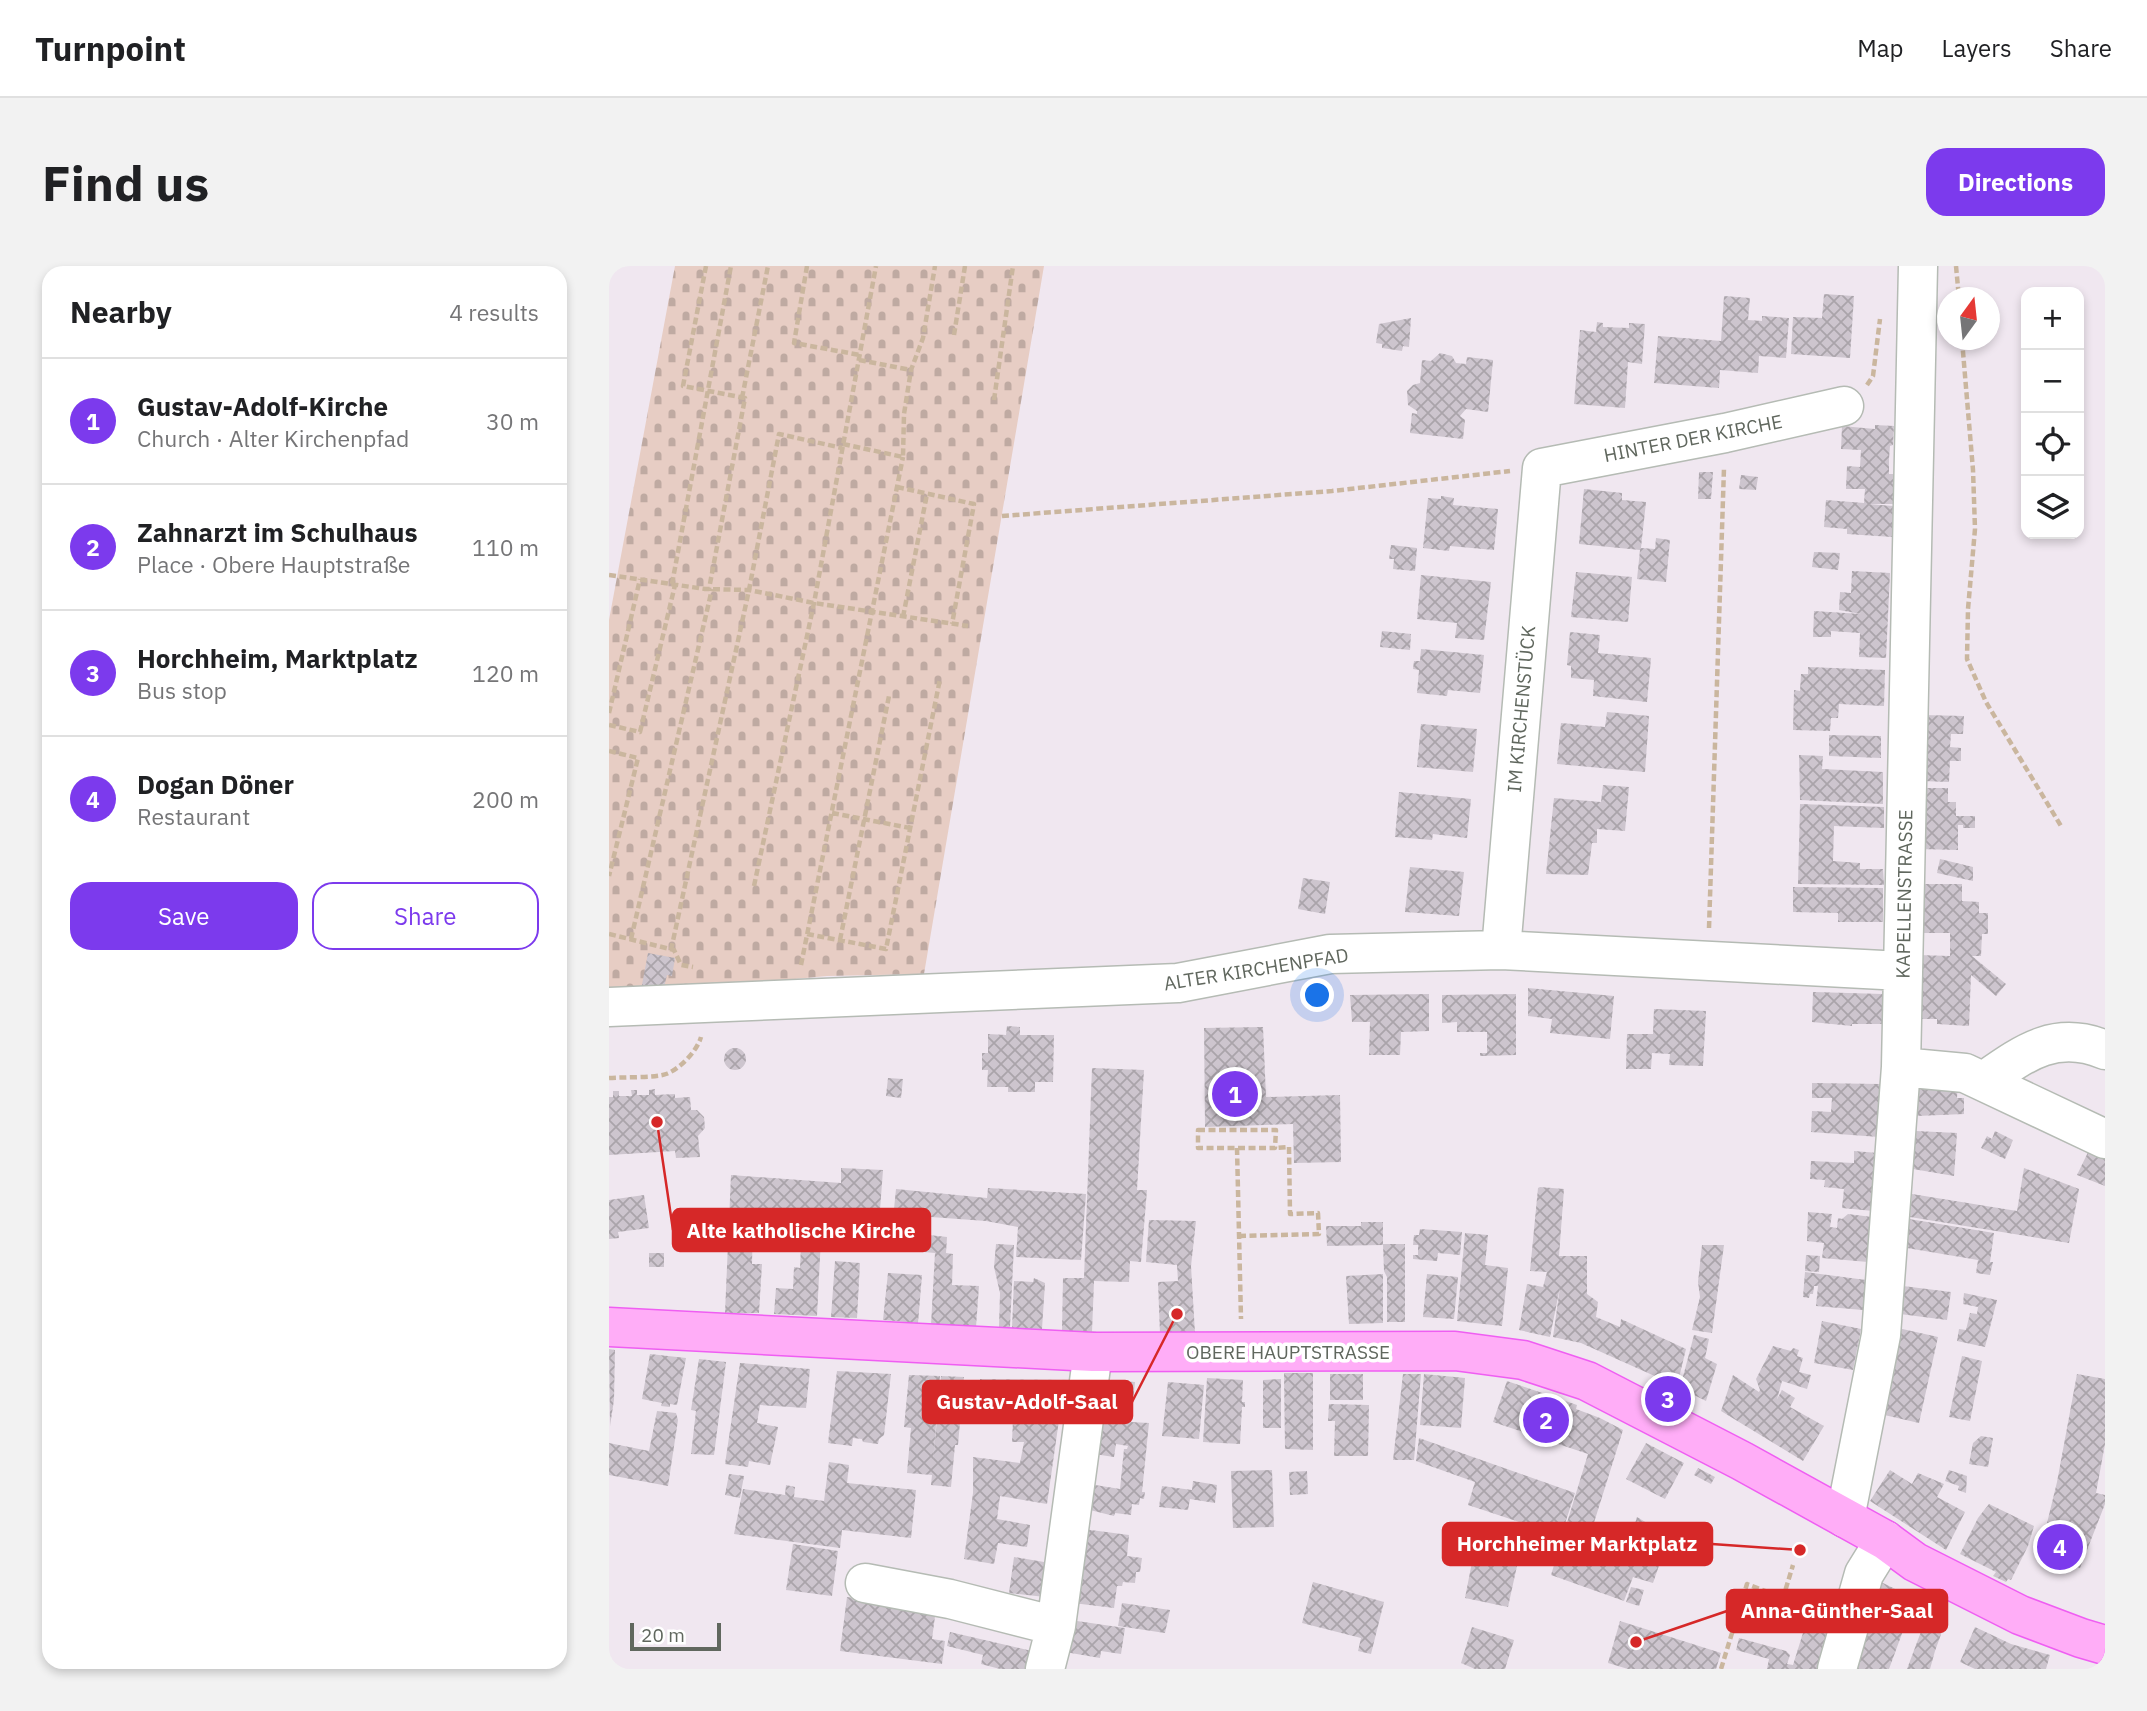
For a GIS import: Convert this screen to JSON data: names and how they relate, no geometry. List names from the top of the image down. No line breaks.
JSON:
{"streets":{"main road":["OBERE HAUPTSTRASSE"],"street":["HINTER DER KIRCHE","IM KIRCHENSTÜCK","KAPELLENSTRASSE","ALTER KIRCHENPFAD"]},"crossings":[["HINTER DER KIRCHE","IM KIRCHENSTÜCK"],["IM KIRCHENSTÜCK","ALTER KIRCHENPFAD"],["KAPELLENSTRASSE","ALTER KIRCHENPFAD"],["KAPELLENSTRASSE","OBERE HAUPTSTRASSE"]],"places":["Alte katholische Kirche","Gustav-Adolf-Saal","Horchheimer Marktplatz","Anna-Günther-Saal"],"scale_bar":"20 m","north":"top","page":{"header":"Turnpoint","nav":["Map","Layers","Share"],"buttons":["Directions",["Save","Share"]],"title":"Find us","heading":["Nearby","4 results"],"map_buttons":["+","−"],"list":[{"mark":"1","name":"Gustav-Adolf-Kirche","note":"Church · Alter Kirchenpfad","value":"30 m"},{"mark":"2","name":"Zahnarzt im Schulhaus","note":"Place · Obere Hauptstraße","value":"110 m"},{"mark":"3","name":"Horchheim, Marktplatz","note":"Bus stop","value":"120 m"},{"mark":"4","name":"Dogan Döner","note":"Restaurant","value":"200 m"}],"pins":["1","3","2","4"],"scale":"20 m"}}
